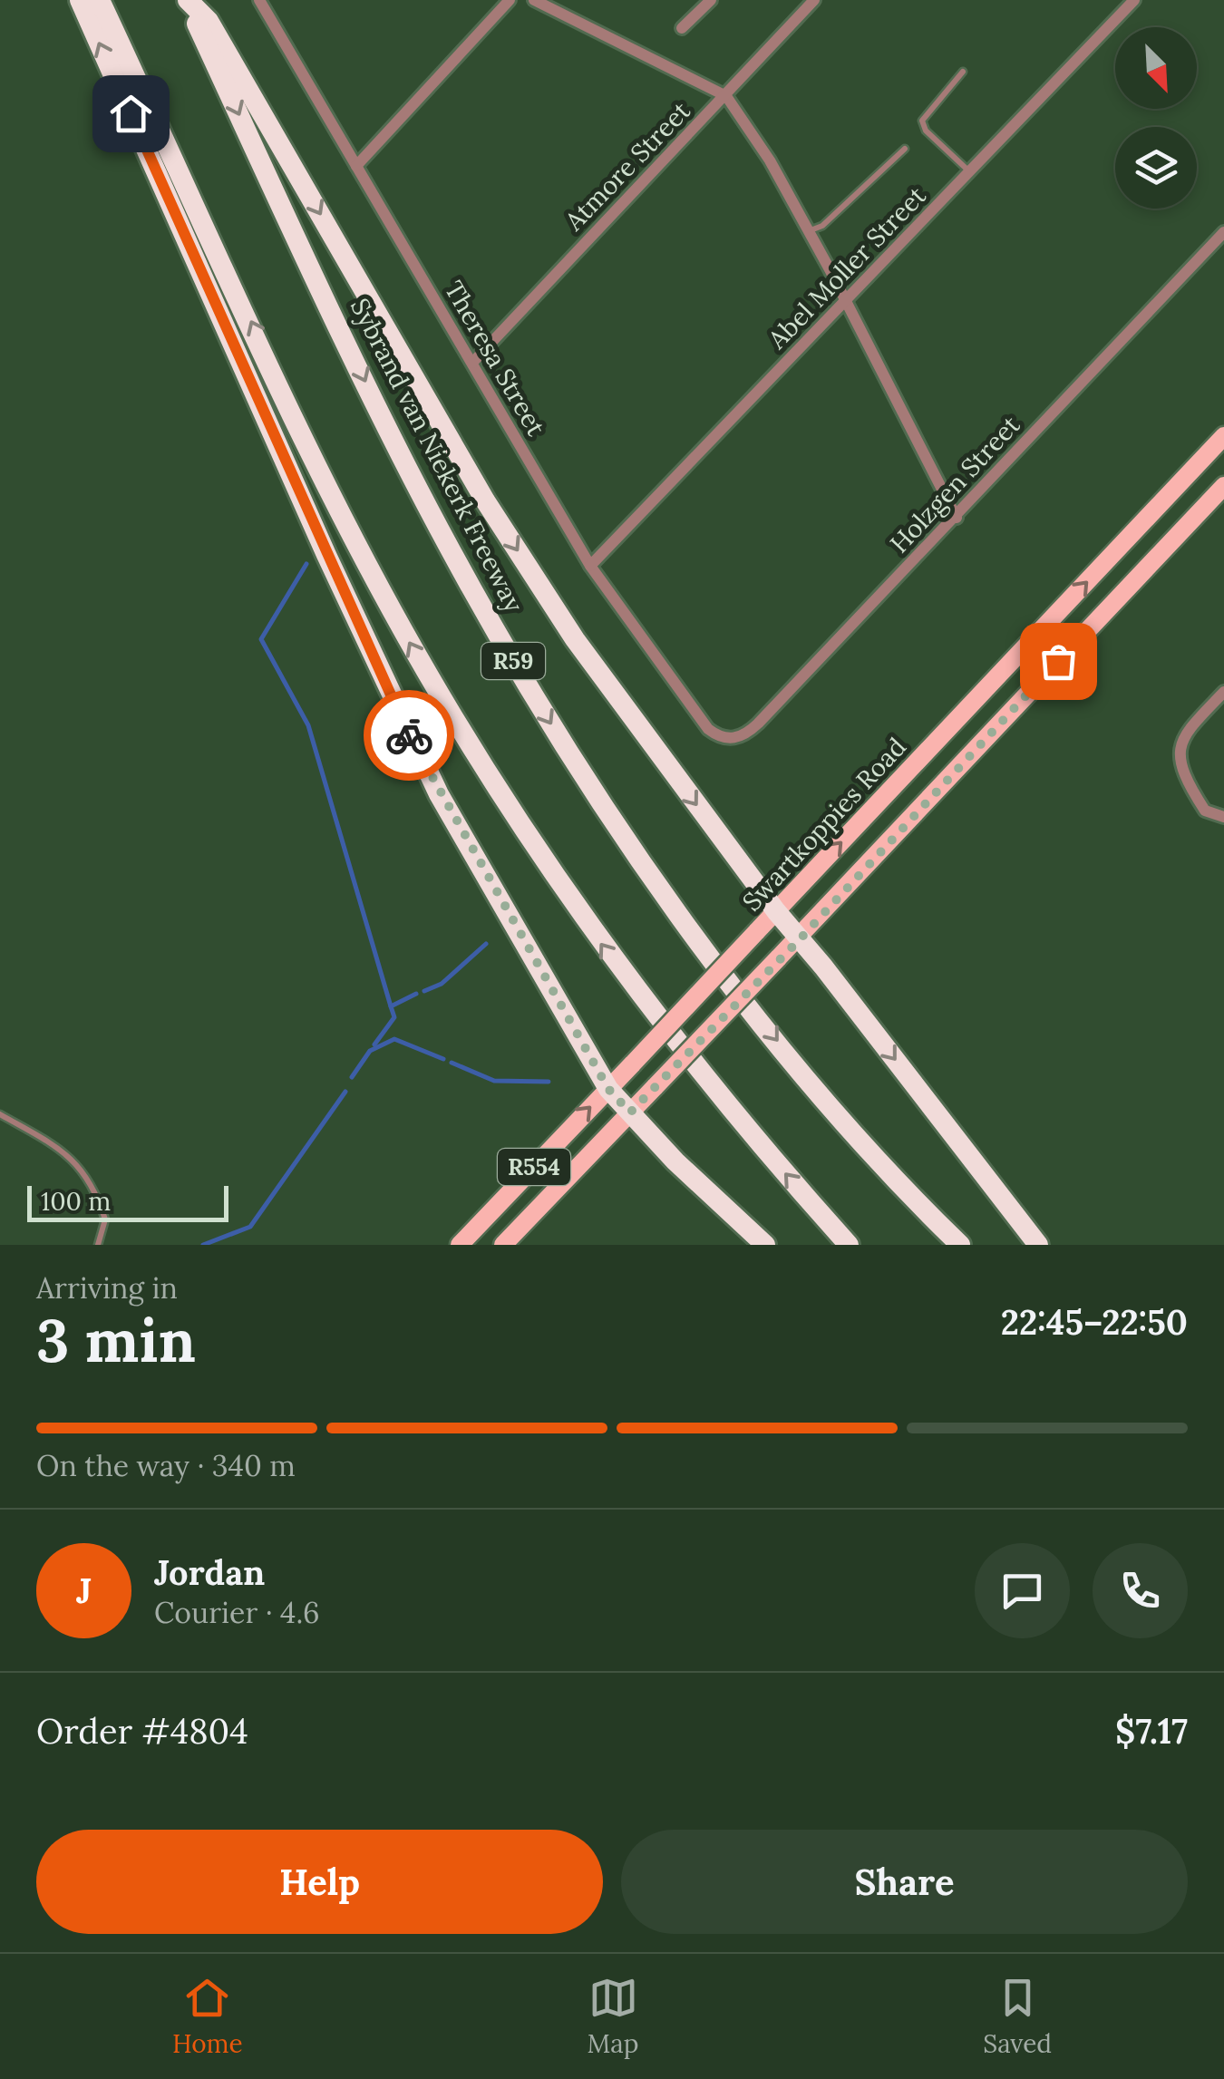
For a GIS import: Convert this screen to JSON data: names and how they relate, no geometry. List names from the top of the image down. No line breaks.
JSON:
{"streets":{"highway":["Sybrand van Niekerk Freeway","R59"],"main road":["Swartkoppies Road","R554"],"street":["Atmore Street","Abel Moller Street","Theresa Street","Holzgen Street"]},"crossings":[["Atmore Street","Theresa Street"],["Abel Moller Street","Theresa Street"],["Theresa Street","Holzgen Street"]],"scale_bar":"100 m","north":"bottom right","page":{"scale":"100 m","heading":["3 min","Arriving in","22:45–22:50"],"panel":["Jordan","Courier · 4.6","Order #4804","$7.17"],"bar":"On the way · 340 m","round":"J","buttons":["Help","Share"],"tabs":["Home","Map","Saved"]}}
